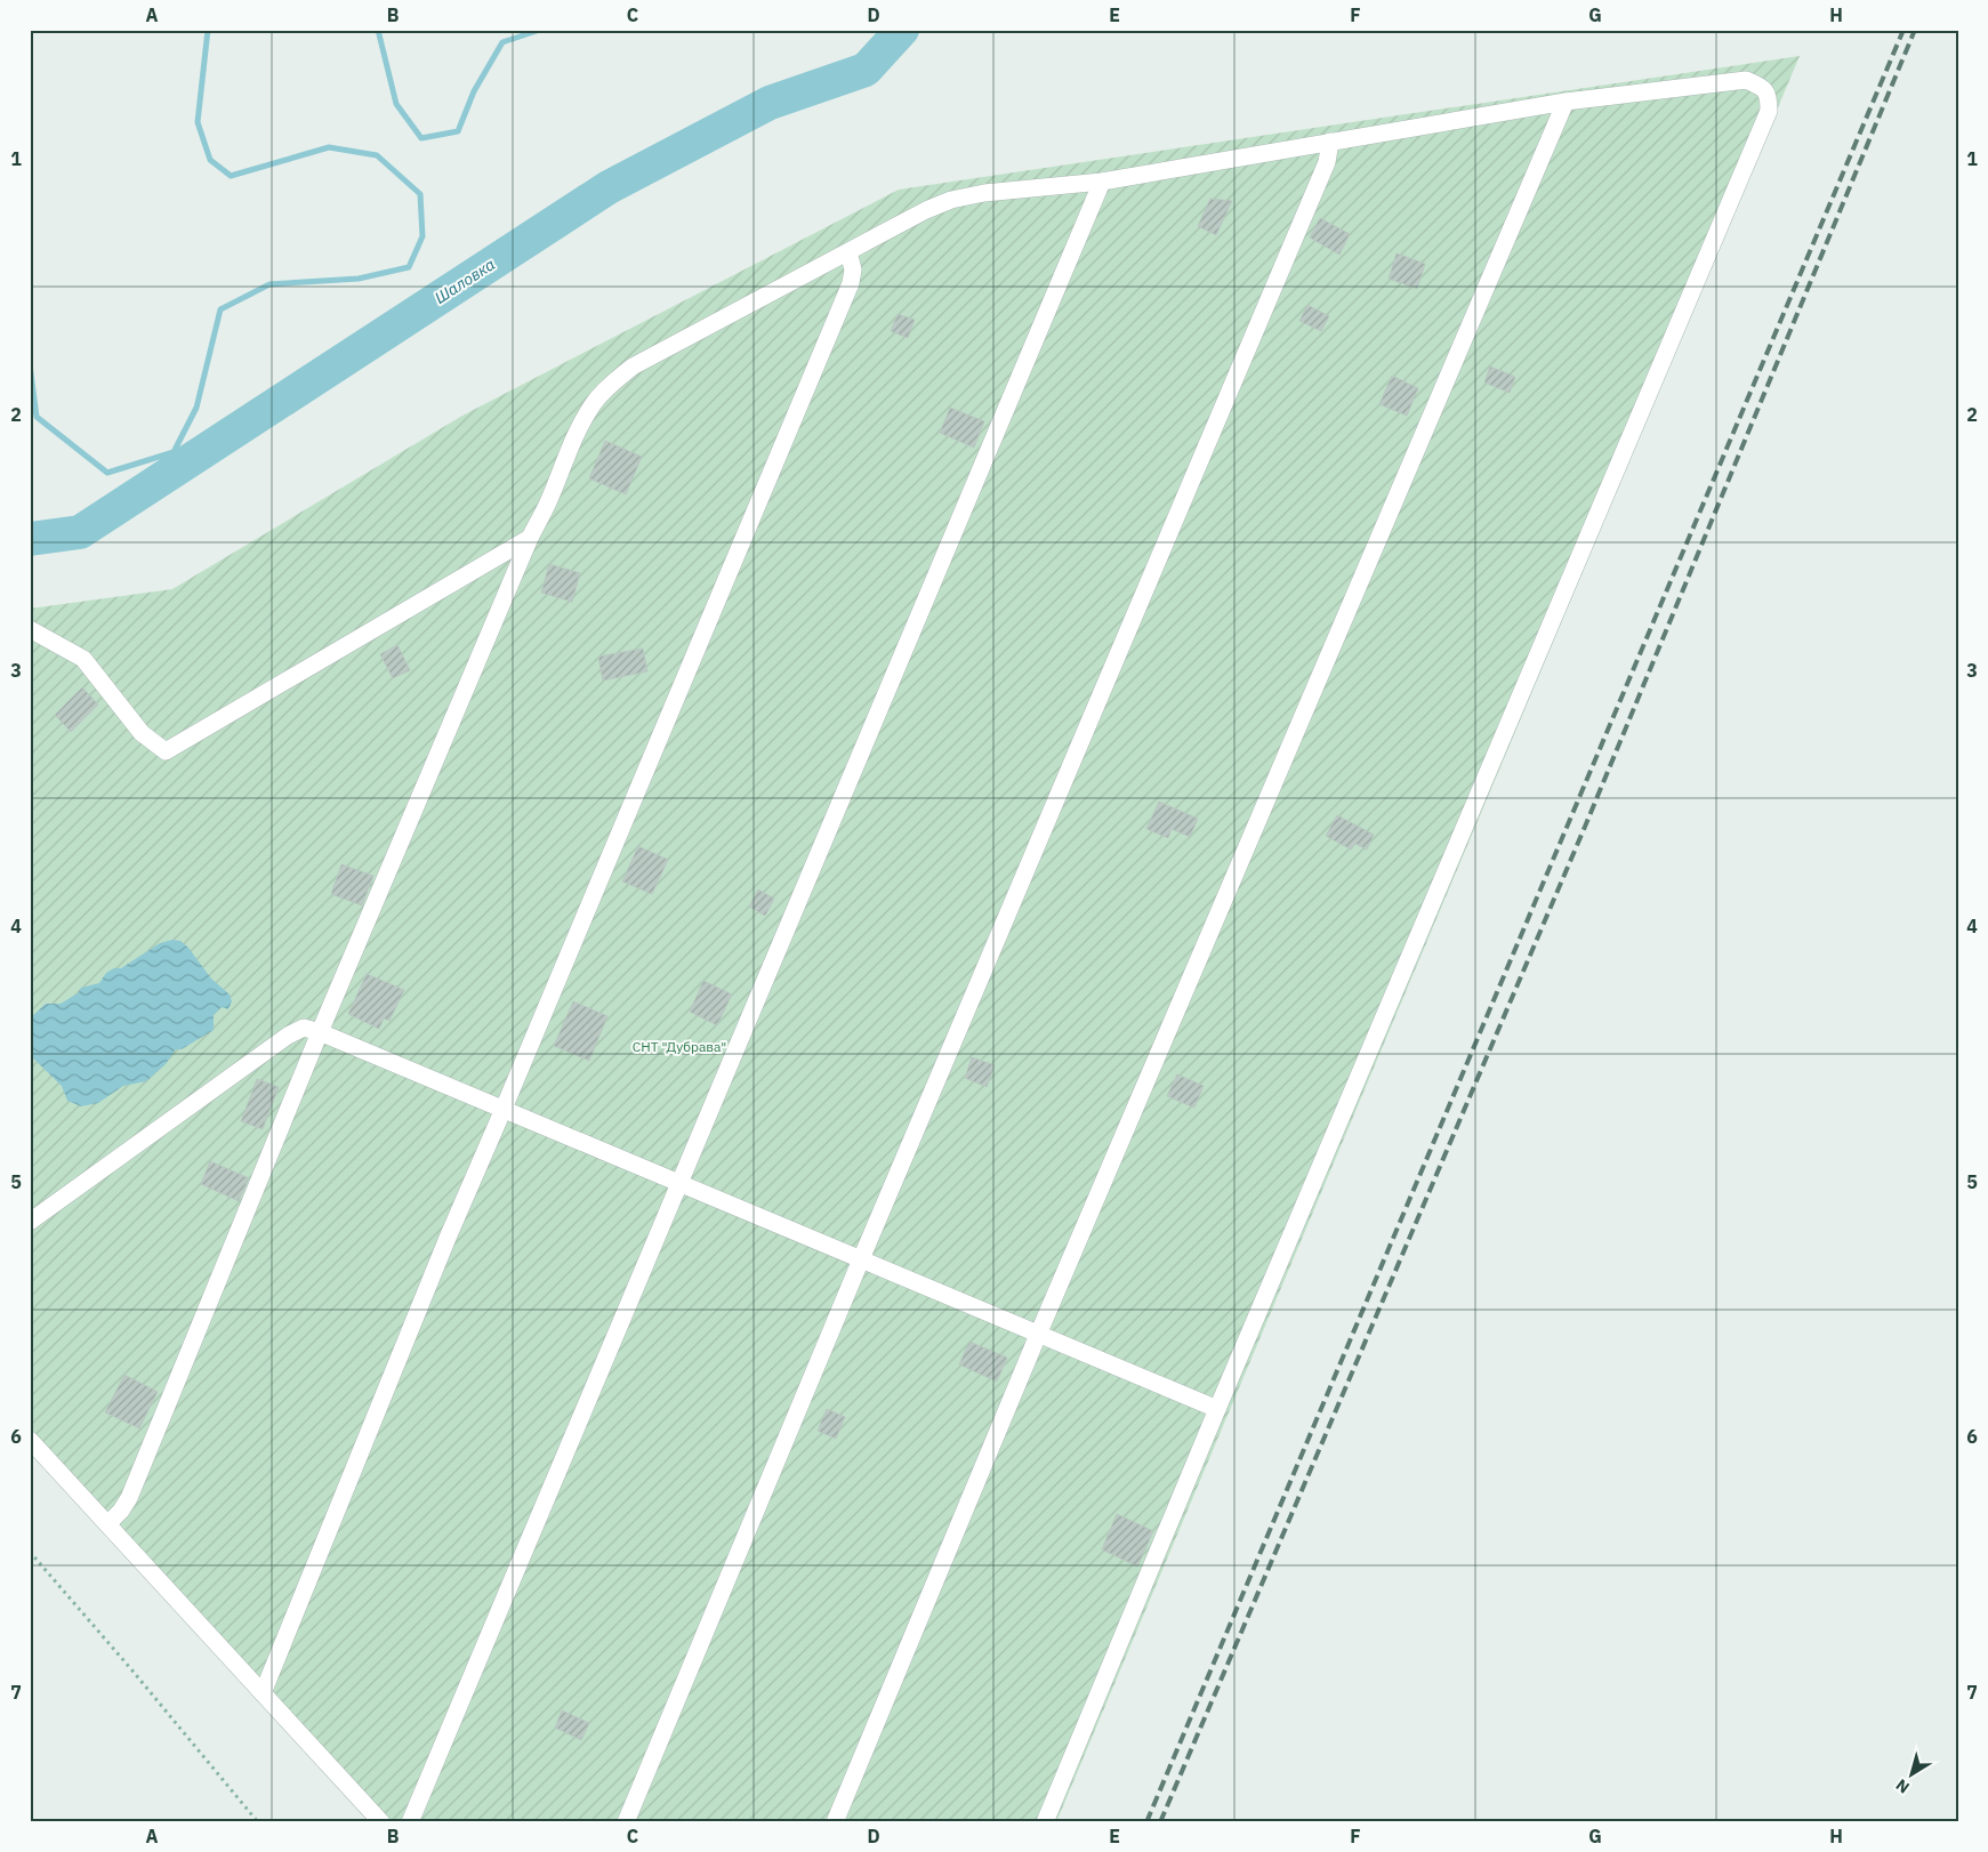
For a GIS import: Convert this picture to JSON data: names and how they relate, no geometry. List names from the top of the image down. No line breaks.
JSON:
{"water":["Шаловка"],"parks":["СНТ \"Дубрава\""],"north":"bottom left","grid":{"columns":["A","B","C","D","E","F","G","H"],"rows":["1","2","3","4","5","6","7"]}}
